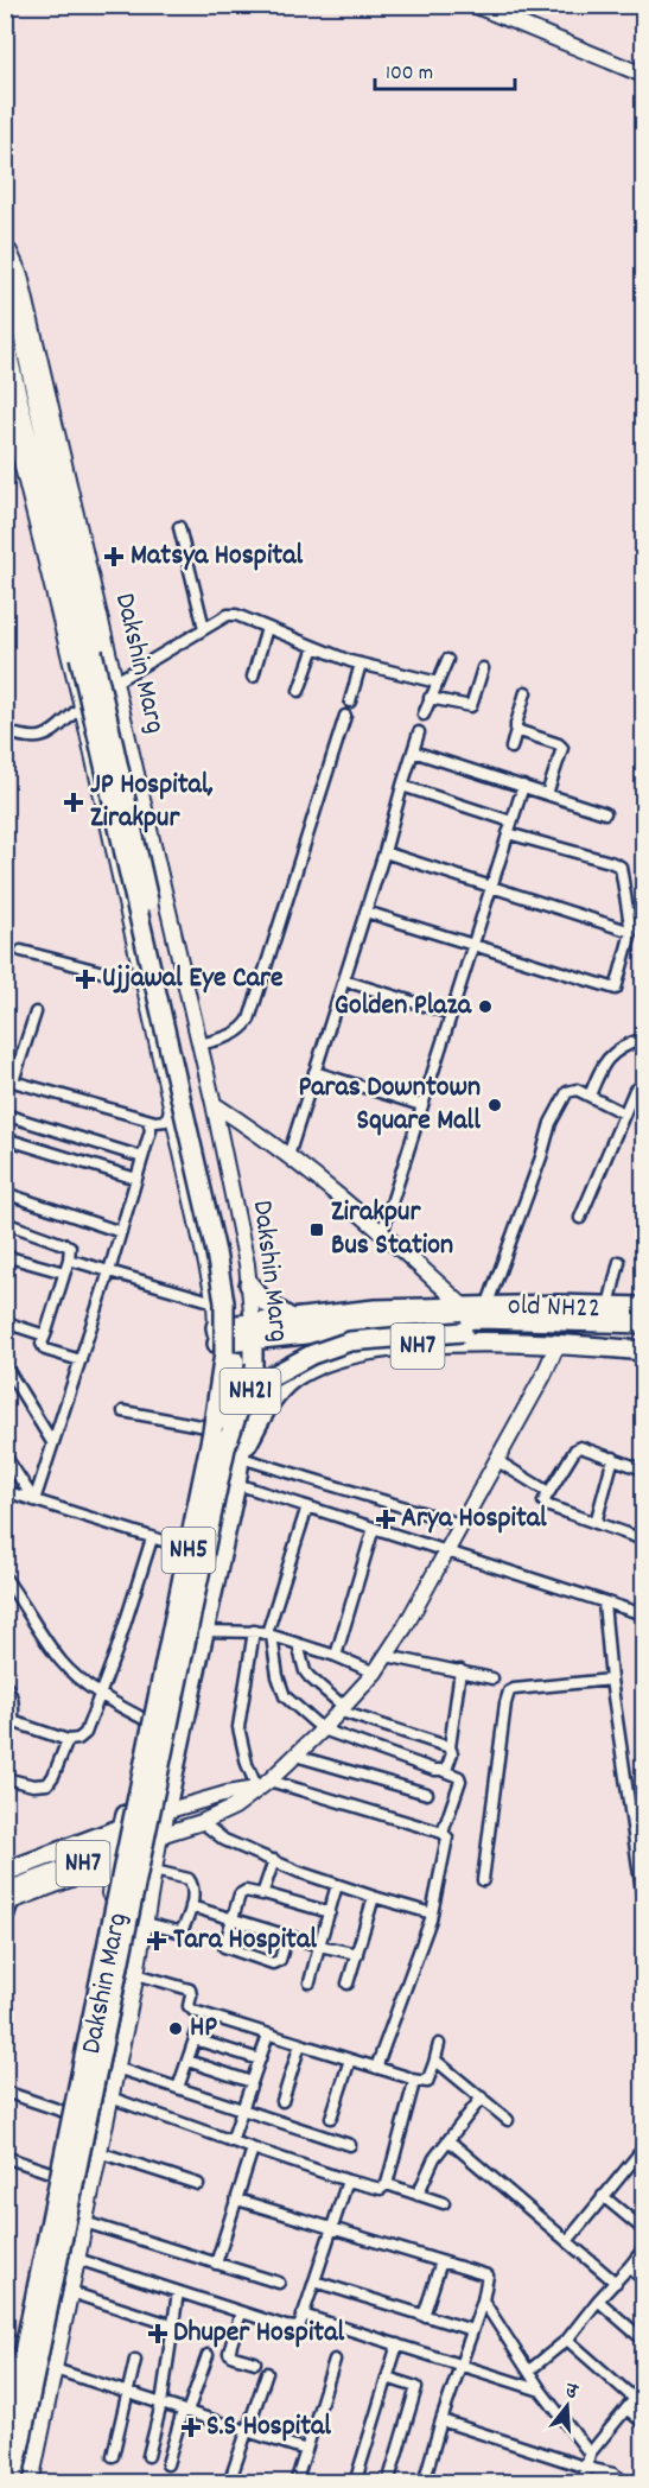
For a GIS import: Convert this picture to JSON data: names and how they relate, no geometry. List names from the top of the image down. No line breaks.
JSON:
{"streets":{"highway":["Dakshin Marg","old NH22","NH7","NH21","NH5"]},"crossings":[["Dakshin Marg","old NH22"],["Dakshin Marg","NH7"],["Dakshin Marg","NH5"],["old NH22","NH7"],["old NH22","NH5"],["NH7","NH5"]],"places":{"health":["Matsya Hospital","JP Hospital, Zirakpur","Ujjawal Eye Care","Arya Hospital","Tara Hospital","Dhuper Hospital","S.S Hospital"],"other":["Golden Plaza","Paras Downtown Square Mall","HP"],"transit":["Zirakpur Bus Station"]},"scale_bar":"100 m","north":"top"}
